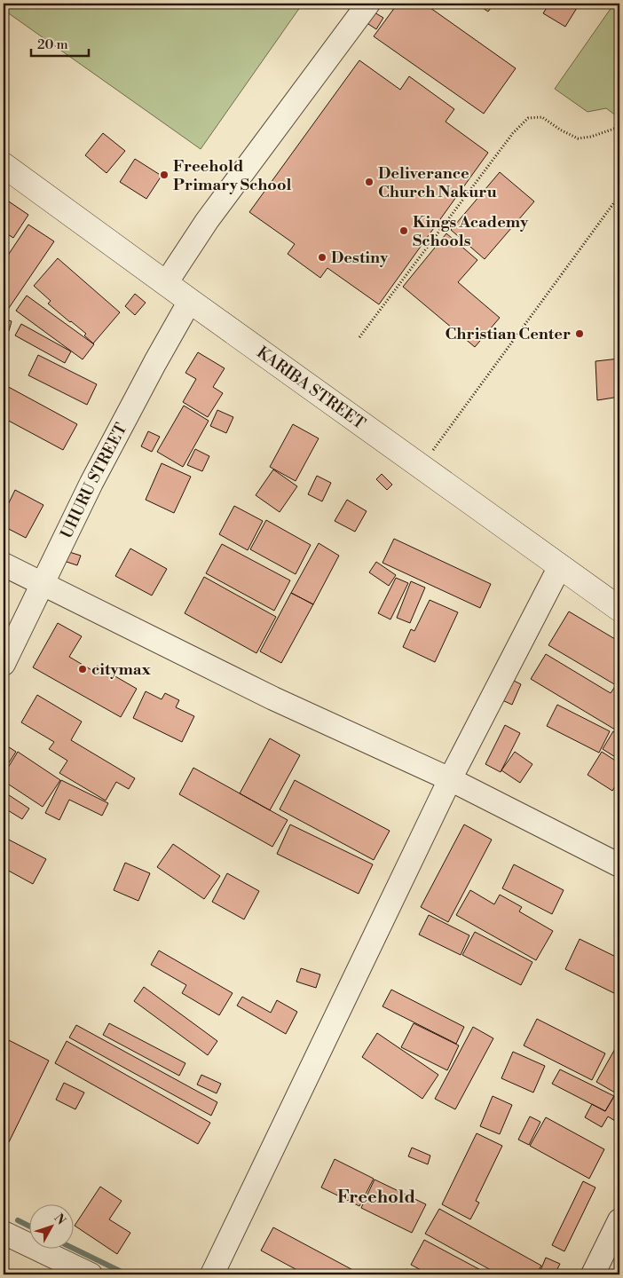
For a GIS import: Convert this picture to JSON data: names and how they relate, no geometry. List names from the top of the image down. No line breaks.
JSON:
{"streets":{"street":["KARIBA STREET","UHURU STREET"]},"crossings":[["KARIBA STREET","UHURU STREET"]],"districts":["Freehold"],"places":["Freehold Primary School","Deliverance Church Nakuru","Kings Academy Schools","Destiny","Christian Center","citymax"],"scale_bar":"20 m","north":"top right"}
